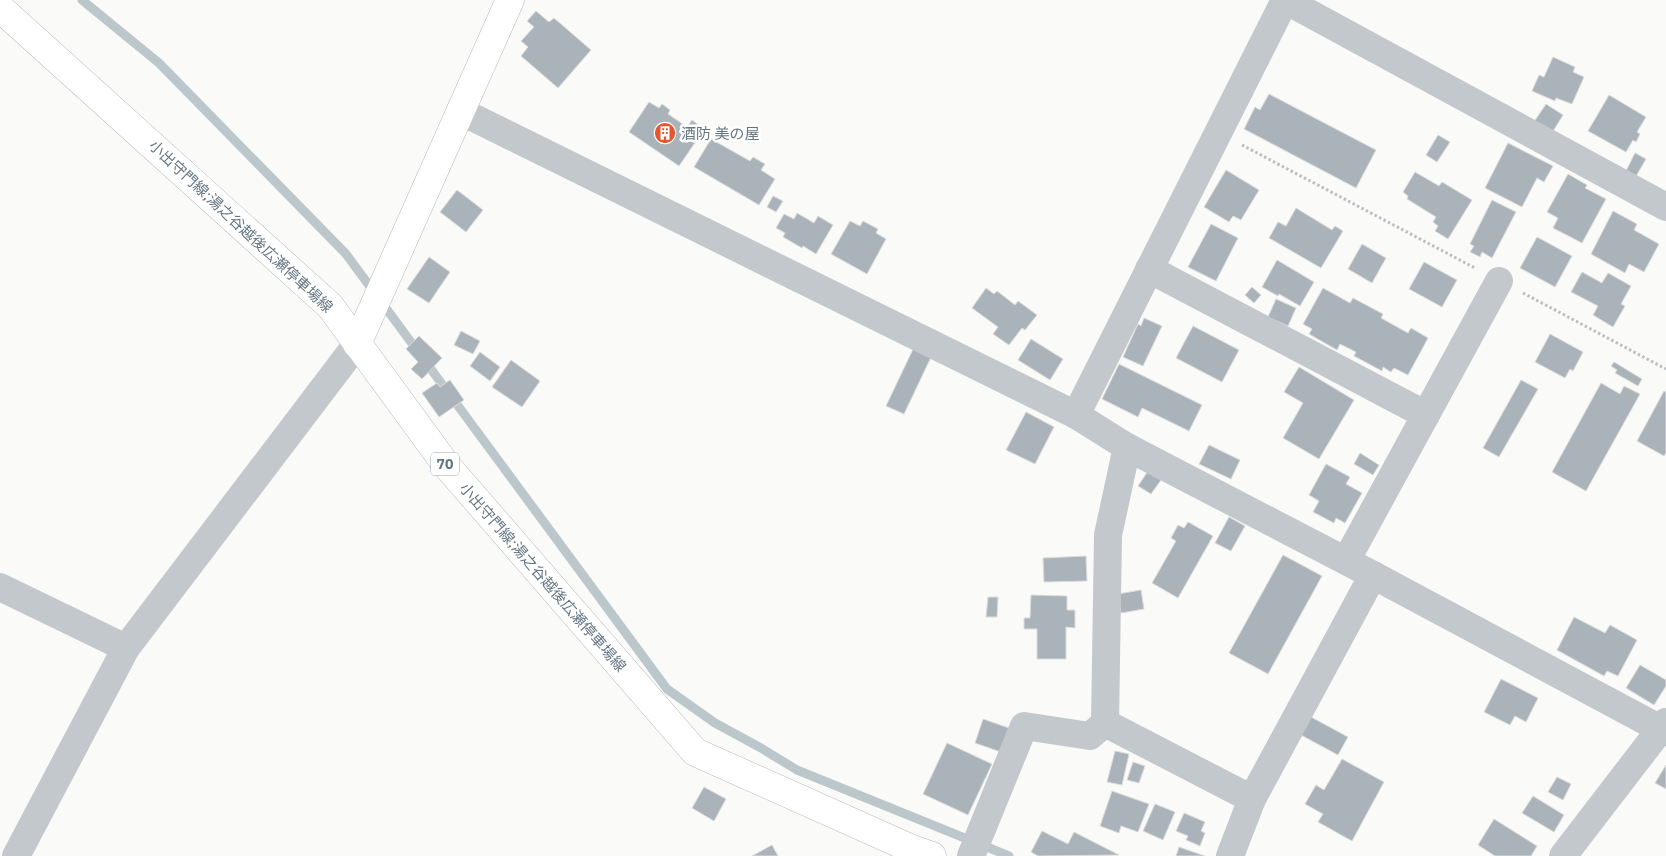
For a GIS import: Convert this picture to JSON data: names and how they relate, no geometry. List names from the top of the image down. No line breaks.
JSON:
{"streets":{"main road":["小出守門線;湯之谷越後広瀬停車場線","70"]},"places":{"building":["酒防 美の屋"]}}
